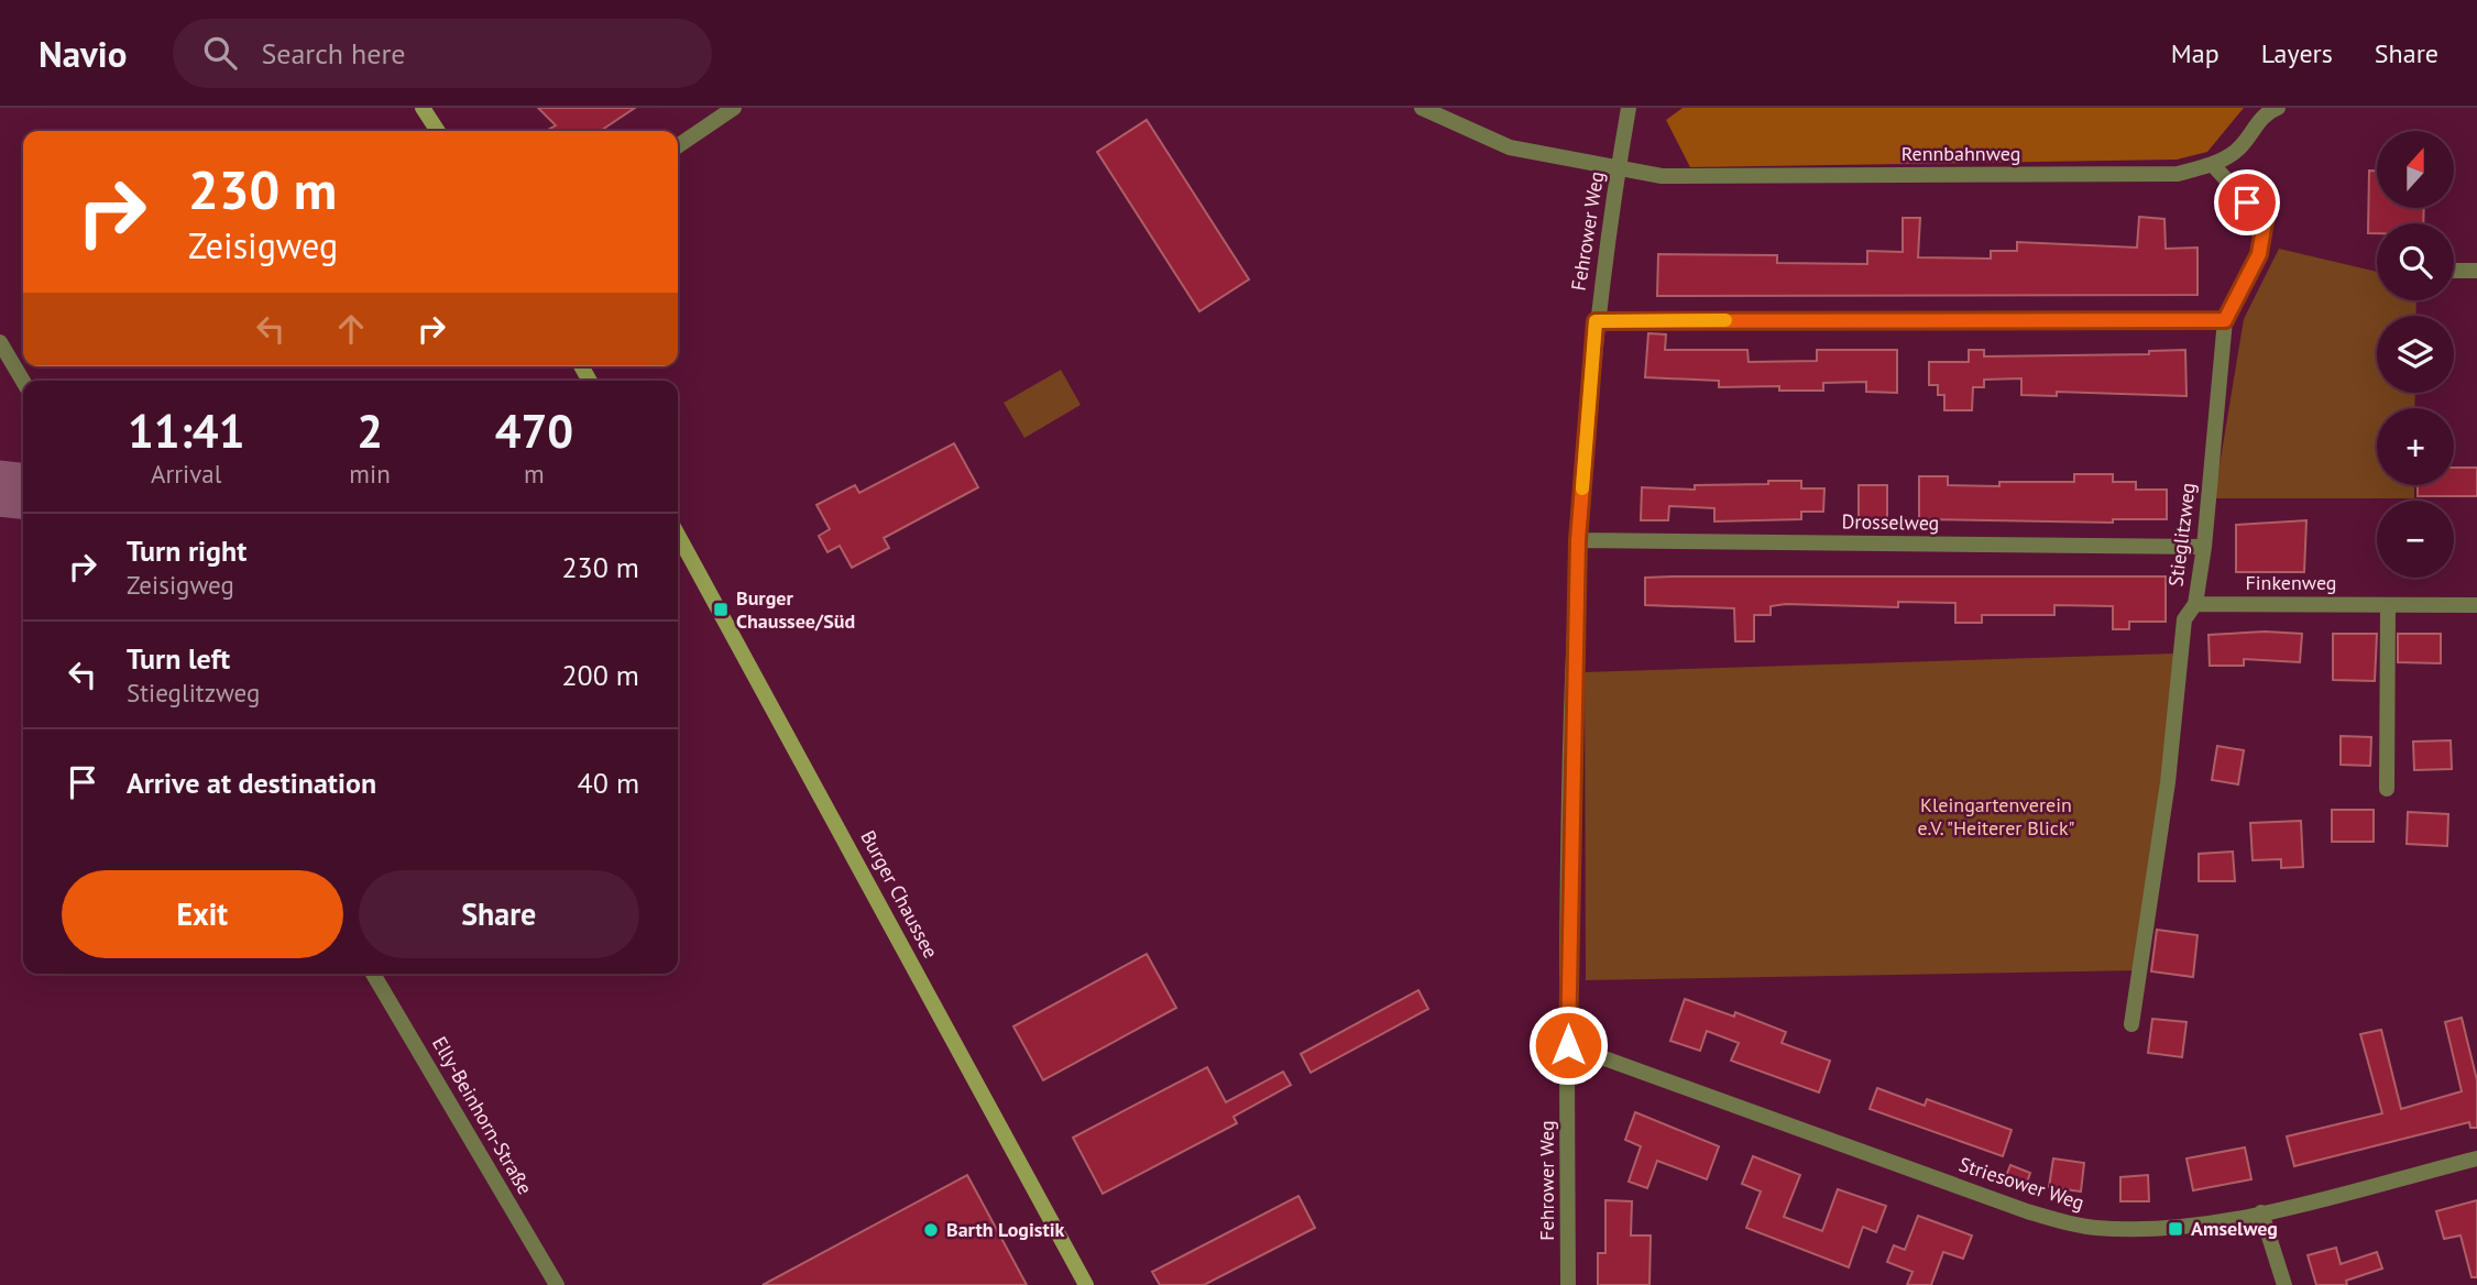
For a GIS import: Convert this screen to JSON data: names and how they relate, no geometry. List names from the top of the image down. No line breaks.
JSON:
{"streets":{"main road":["Burger Chaussee"],"street":["Rennbahnweg","Fehrower Weg","Drosselweg","Stieglitzweg","Finkenweg","Elly-Beinhorn-Straße","Striesower Weg"]},"crossings":[["Rennbahnweg","Fehrower Weg"],["Rennbahnweg","Stieglitzweg"],["Fehrower Weg","Drosselweg"],["Fehrower Weg","Striesower Weg"],["Drosselweg","Stieglitzweg"],["Stieglitzweg","Finkenweg"]],"parks":["Kleingartenverein e.V. \"Heiterer Blick\""],"places":{"transit":["Burger Chaussee/Süd","Amselweg"],"other":["Barth Logistik"]},"north":"top","page":{"header":"Navio","search":"Search here","nav":["Map","Layers","Share"],"map_buttons":["+","−"],"turn":["230 m","Zeisigweg"],"eta":["11:41","Arrival","2","min","470","m"],"list":[{"name":"Turn right","note":"Zeisigweg","value":"230 m"},{"name":"Turn left","note":"Stieglitzweg","value":"200 m"},{"name":"Arrive at destination","value":"40 m"}],"buttons":["Exit","Share"]}}
